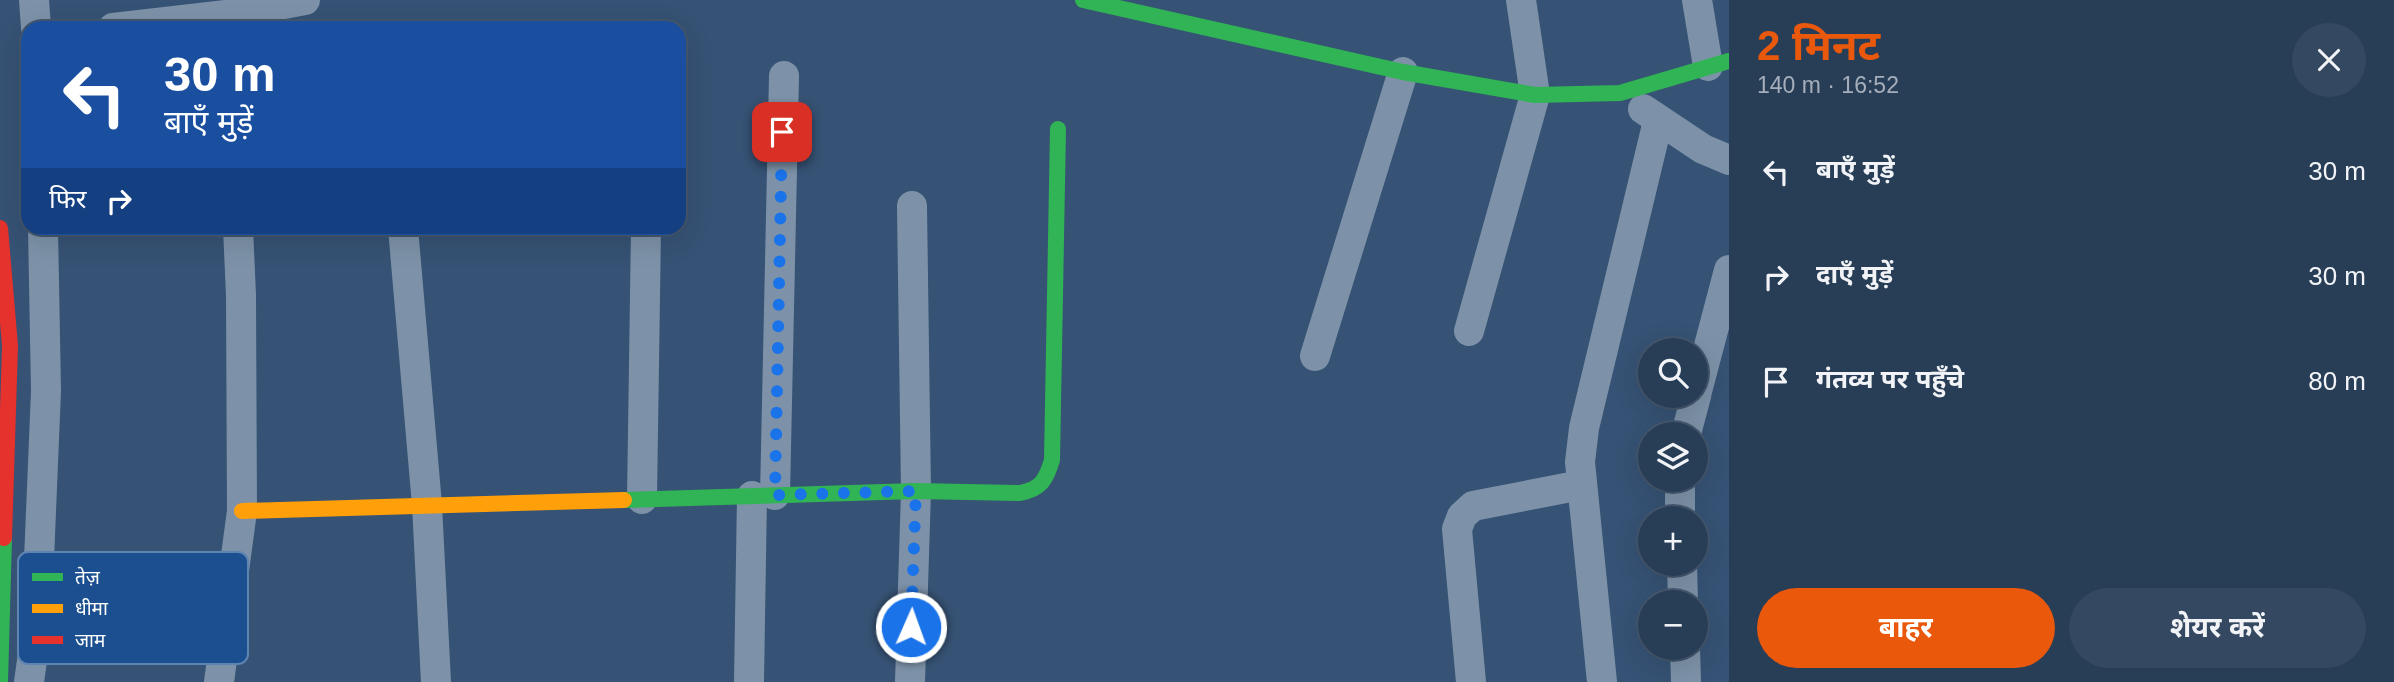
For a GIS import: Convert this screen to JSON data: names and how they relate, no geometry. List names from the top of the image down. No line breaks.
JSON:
{"legend":["तेज़","धीमा","जाम"],"page":{"heading":["2 मिनट","140 m · 16:52"],"turn":["30 m","बाएँ मुड़ें"],"list":[{"name":"बाएँ मुड़ें","value":"30 m"},{"name":"दाएँ मुड़ें","value":"30 m"},{"name":"गंतव्य पर पहुँचे","value":"80 m"}],"then":"फिर","map_buttons":["+","−"],"buttons":["बाहर","शेयर करें"]}}
